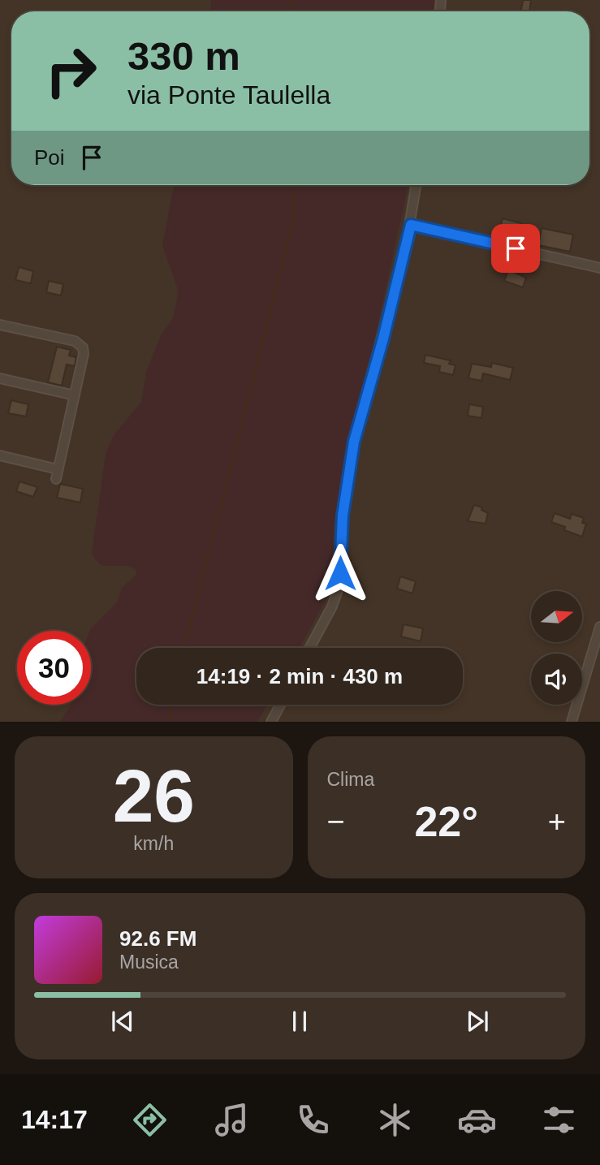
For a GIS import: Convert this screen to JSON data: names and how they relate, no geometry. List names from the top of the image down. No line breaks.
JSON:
{"north":"right","page":{"turn":["330 m","via Ponte Taulella"],"then":"Poi","limit":"30","trip":"14:19 · 2 min · 430 m","tile":[["26","km/h"],"Clima"],"heat":["−","22°","+"],"song":["92.6 FM","Musica"],"tabs":"14:17"}}
